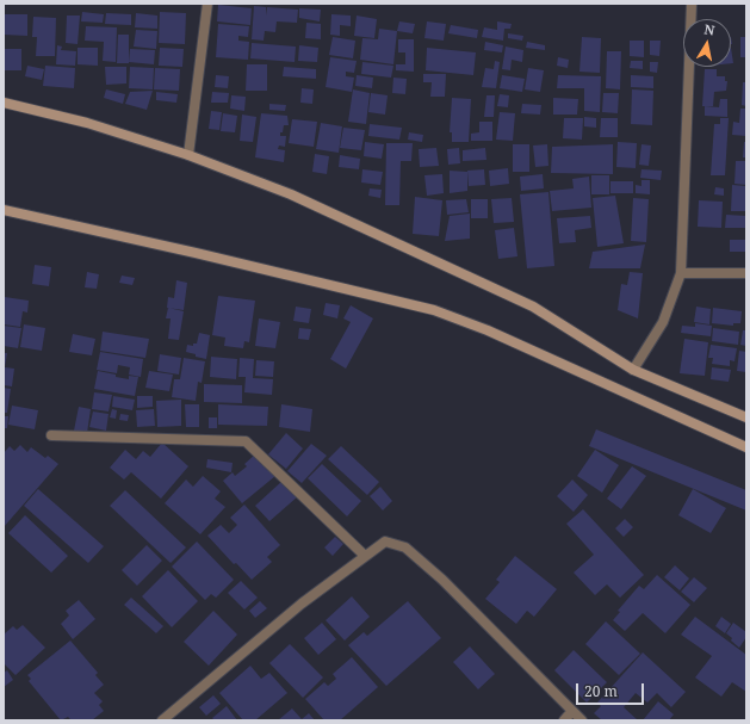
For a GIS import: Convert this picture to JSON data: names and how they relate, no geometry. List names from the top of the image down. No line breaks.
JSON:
{"scale_bar":"20 m","north":"top"}
